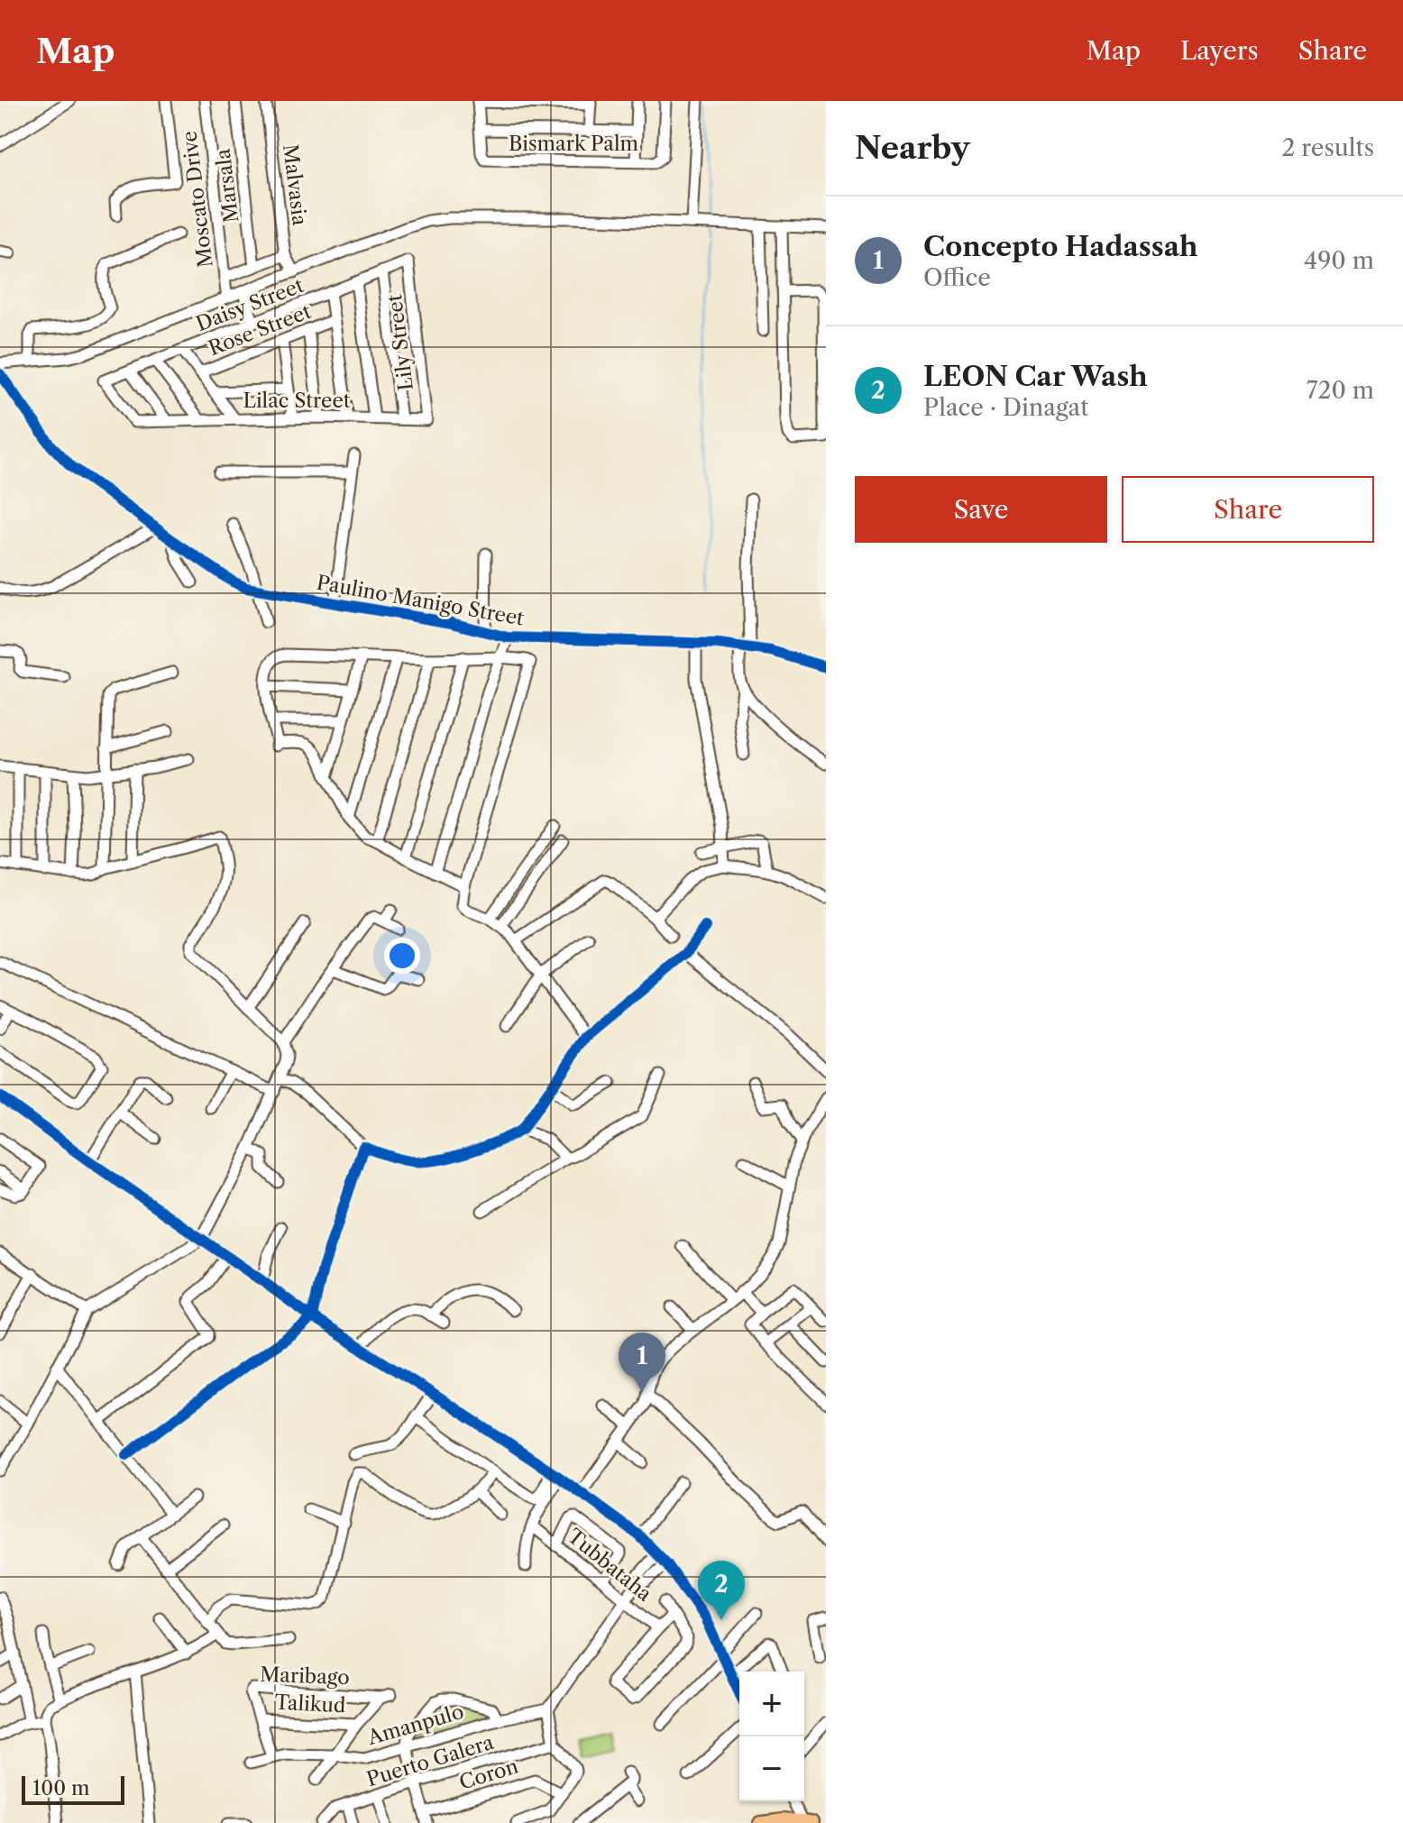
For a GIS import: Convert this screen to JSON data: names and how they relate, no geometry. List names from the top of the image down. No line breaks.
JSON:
{"streets":{"street":["Bismark Palm","Malvasia","Marsala","Moscato Drive","Daisy Street","Rose Street","Lily Street","Lilac Street","Paulino Manigo Street","Tubbataha","Maribago","Talikud","Amanpulo","Puerto Galera","Coron"]},"crossings":[["Daisy Street","Lily Street"],["Daisy Street","Lilac Street"],["Lily Street","Lilac Street"],["Maribago","Talikud"],["Maribago","Amanpulo"]],"scale_bar":"100 m","page":{"header":"Map","nav":["Map","Layers","Share"],"heading":["Nearby","2 results"],"list":[{"mark":"1","name":"Concepto Hadassah","note":"Office","value":"490 m"},{"mark":"2","name":"LEON Car Wash","note":"Place · Dinagat","value":"720 m"}],"buttons":["Save","Share"],"pins":["1","2"],"map_buttons":["+","−"],"scale":"100 m"}}
